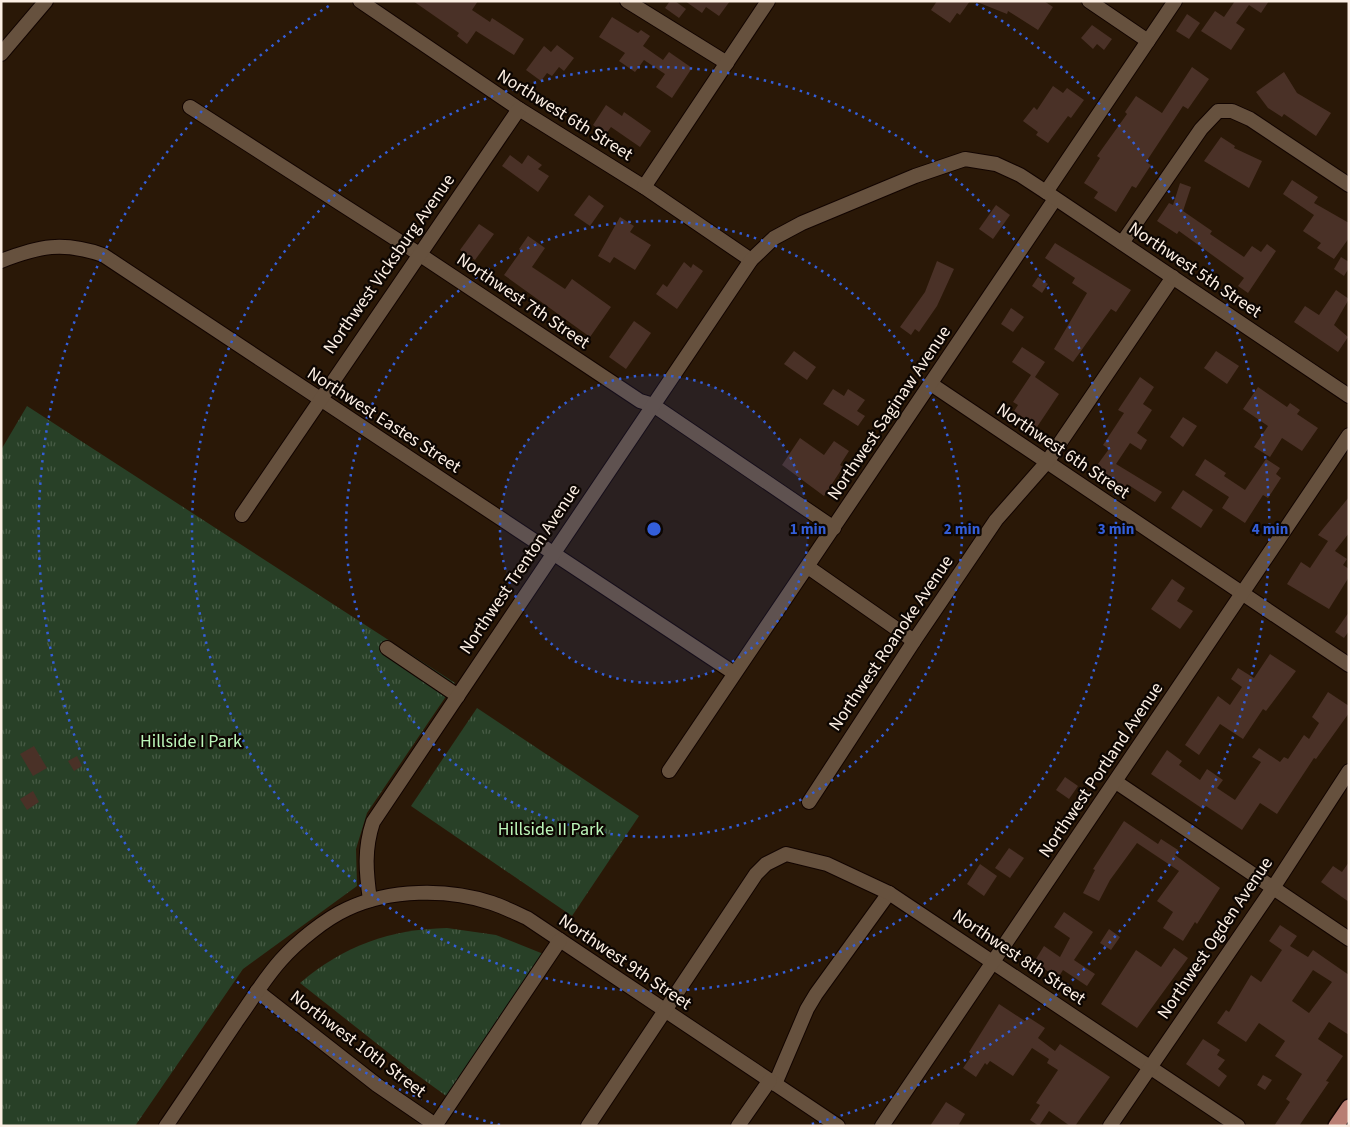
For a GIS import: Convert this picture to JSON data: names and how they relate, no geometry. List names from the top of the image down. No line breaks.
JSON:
{"streets":{"street":["Northwest 6th Street","Northwest Vicksburg Avenue","Northwest 5th Street","Northwest 7th Street","Northwest Saginaw Avenue","Northwest Eastes Street","Northwest Trenton Avenue","Northwest Roanoke Avenue","Northwest Portland Avenue","Northwest Ogden Avenue","Northwest 8th Street","Northwest 9th Street","Northwest 10th Street"]},"crossings":[["Northwest 6th Street","Northwest Vicksburg Avenue"],["Northwest 6th Street","Northwest Saginaw Avenue"],["Northwest 6th Street","Northwest Trenton Avenue"],["Northwest 6th Street","Northwest Roanoke Avenue"],["Northwest 6th Street","Northwest Portland Avenue"],["Northwest Vicksburg Avenue","Northwest 7th Street"],["Northwest Vicksburg Avenue","Northwest Eastes Street"],["Northwest 5th Street","Northwest Saginaw Avenue"],["Northwest 5th Street","Northwest Trenton Avenue"],["Northwest 5th Street","Northwest Roanoke Avenue"],["Northwest 7th Street","Northwest Saginaw Avenue"],["Northwest 7th Street","Northwest Trenton Avenue"],["Northwest Saginaw Avenue","Northwest Eastes Street"],["Northwest Eastes Street","Northwest Trenton Avenue"],["Northwest Trenton Avenue","Northwest 9th Street"],["Northwest Portland Avenue","Northwest 8th Street"],["Northwest Ogden Avenue","Northwest 8th Street"],["Northwest 8th Street","Northwest 9th Street"]],"parks":["Hillside I Park","Hillside II Park"],"rings":["1 min","2 min","3 min","4 min"]}
